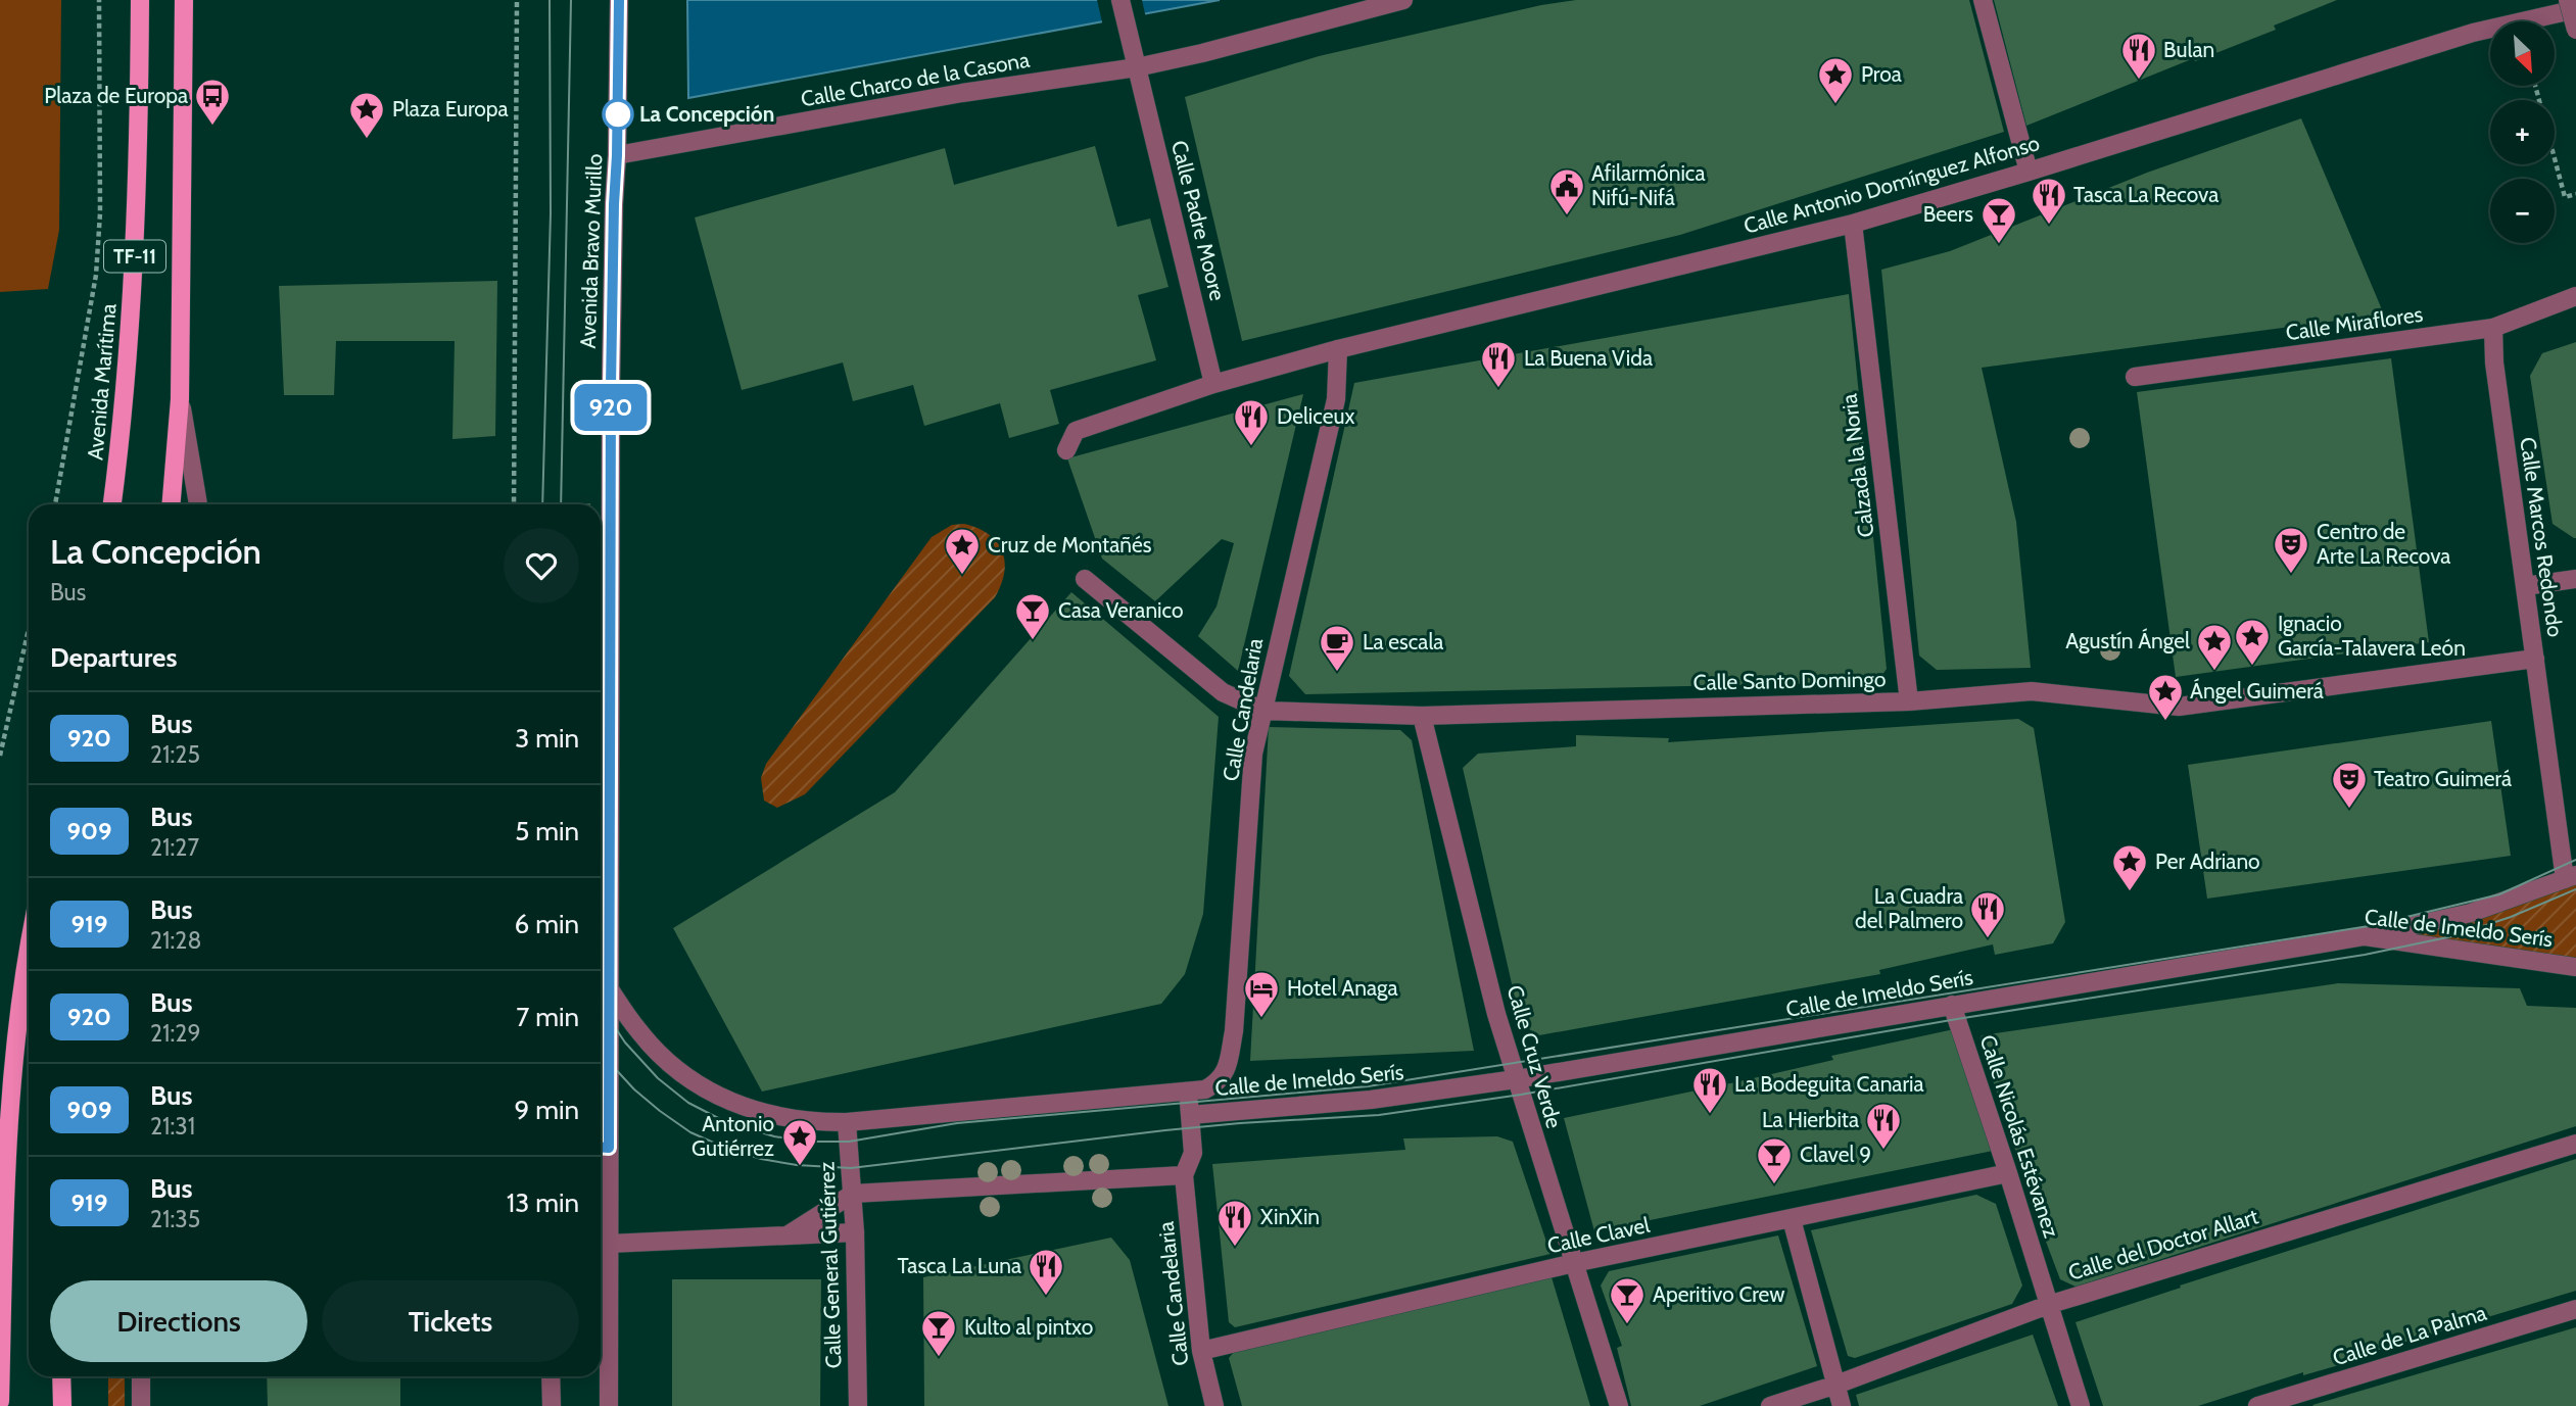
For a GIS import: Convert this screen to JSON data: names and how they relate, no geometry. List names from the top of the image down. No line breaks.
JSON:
{"streets":{"main road":["TF-11","Avenida Marítima"],"street":["Calle Charco de la Casona","Calle Antonio Domínguez Alfonso","Calle Padre Moore","Avenida Bravo Murillo","Calle Miraflores","Calzada la Noria","Calle Marcos Redondo","Calle Santo Domingo","Calle Candelaria","Calle de Imeldo Serís","Calle Cruz Verde","Calle Nicolás Estévanez","Calle Clavel","Calle del Doctor Allart","Calle General Gutiérrez","Calle de La Palma"]},"crossings":[["Calle Charco de la Casona","Calle Padre Moore"],["Calle Charco de la Casona","Avenida Bravo Murillo"],["Calle Antonio Domínguez Alfonso","Calle Padre Moore"],["Calle Antonio Domínguez Alfonso","Calzada la Noria"],["Calle Antonio Domínguez Alfonso","Calle Candelaria"],["Avenida Bravo Murillo","Calle de Imeldo Serís"],["Calle Miraflores","Calle Marcos Redondo"],["Calzada la Noria","Calle Santo Domingo"],["Calle Marcos Redondo","Calle Santo Domingo"],["Calle Santo Domingo","Calle Candelaria"],["Calle Santo Domingo","Calle Cruz Verde"],["Calle Candelaria","Calle de Imeldo Serís"],["Calle Candelaria","Calle Clavel"],["Calle de Imeldo Serís","Calle Cruz Verde"],["Calle de Imeldo Serís","Calle Nicolás Estévanez"],["Calle de Imeldo Serís","Calle General Gutiérrez"],["Calle Cruz Verde","Calle Clavel"],["Calle Nicolás Estévanez","Calle Clavel"],["Calle Nicolás Estévanez","Calle del Doctor Allart"]],"places":{"restaurant":["Bulan","Tasca La Recova","La Buena Vida","Deliceux","La Cuadra del Palmero","La Bodeguita Canaria","La Hierbita","XinXin","Tasca La Luna"],"place":["Proa","Plaza Europa","Cruz de Montañés","Ignacio García-Talavera León","Agustín Ángel","Ángel Guimerá","Per Adriano","Antonio Gutiérrez"],"other":["La Concepción"],"bus stop":["Plaza de Europa"],"public building":["Afilarmónica Nifú-Nifá"],"bar":["Beers","Casa Veranico","Clavel 9","Aperitivo Crew","Kulto al pintxo"],"theatre":["Centro de Arte La Recova","Teatro Guimerá"],"cafe":["La escala"],"hotel":["Hotel Anaga"]},"lines":["bus line 920"],"north":"bottom right","page":{"on_map":"920","map_buttons":["+","−"],"heading":[["La Concepción","Bus"],"Departures"],"list":[{"mark":"920","name":"Bus","note":"21:25","value":"3 min"},{"mark":"909","name":"Bus","note":"21:27","value":"5 min"},{"mark":"919","name":"Bus","note":"21:28","value":"6 min"},{"mark":"920","name":"Bus","note":"21:29","value":"7 min"},{"mark":"909","name":"Bus","note":"21:31","value":"9 min"},{"mark":"919","name":"Bus","note":"21:35","value":"13 min"}],"buttons":["Directions","Tickets"]}}
